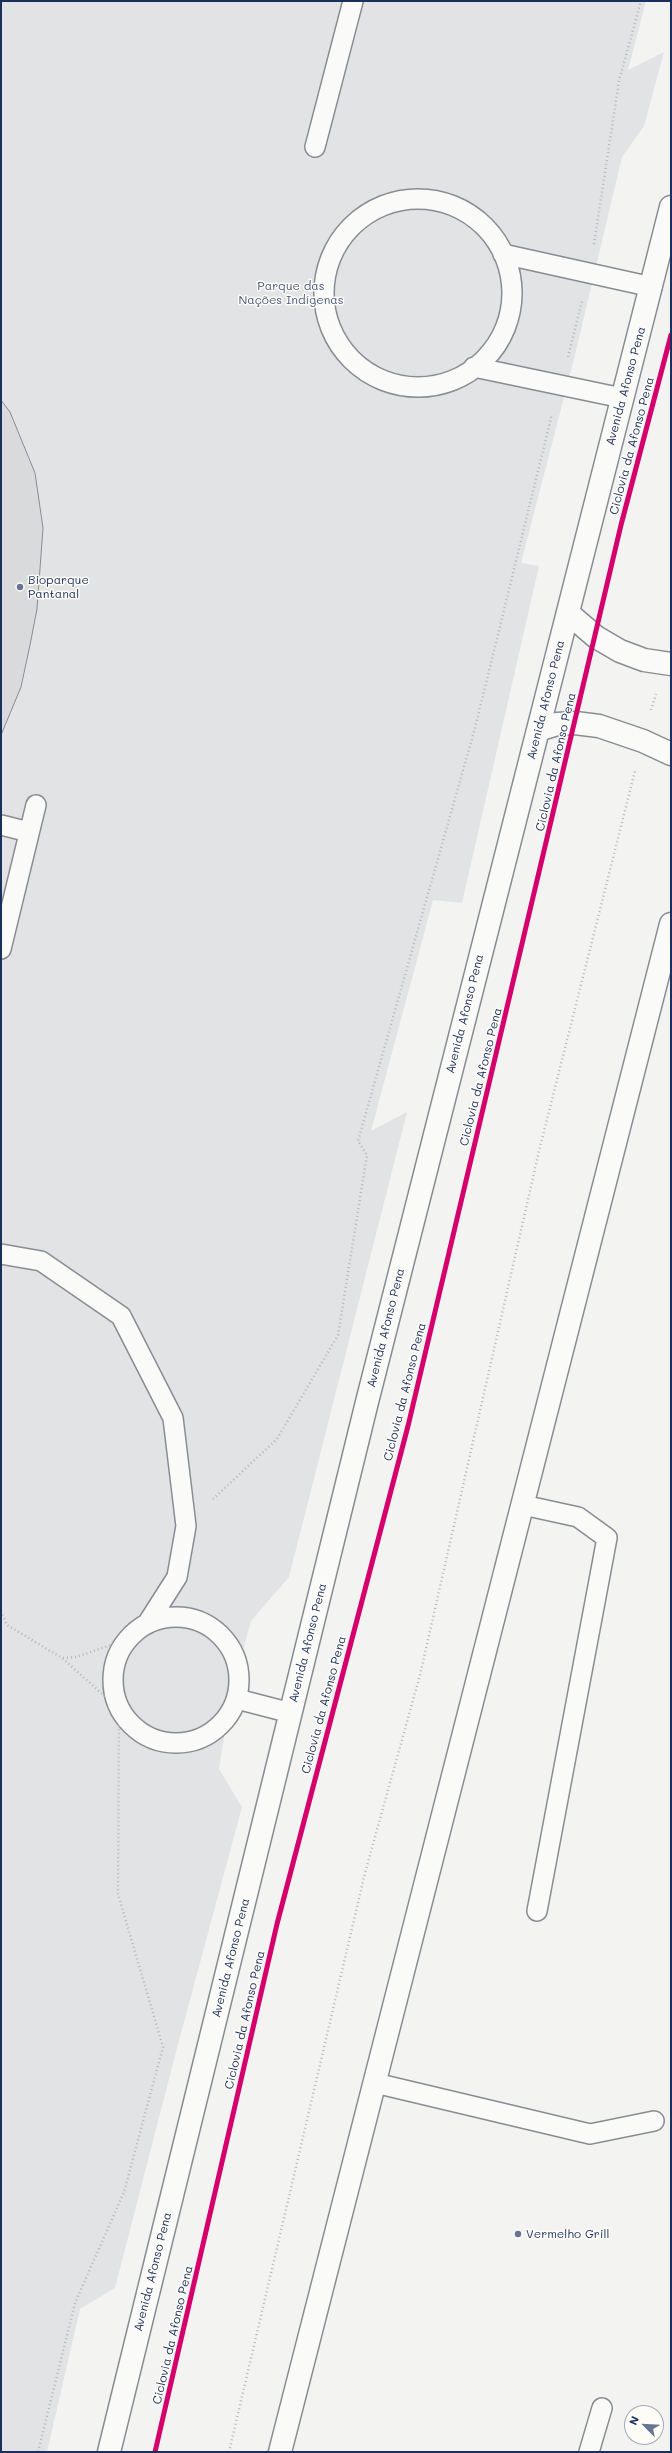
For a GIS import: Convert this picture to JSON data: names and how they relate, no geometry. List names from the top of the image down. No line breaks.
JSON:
{"streets":{"main road":["Avenida Afonso Pena"],"cycle path":["Ciclovia da Afonso Pena"]},"parks":["Parque das Nações Indígenas"],"places":["Bioparque Pantanal","Vermelho Grill"],"north":"top left"}
